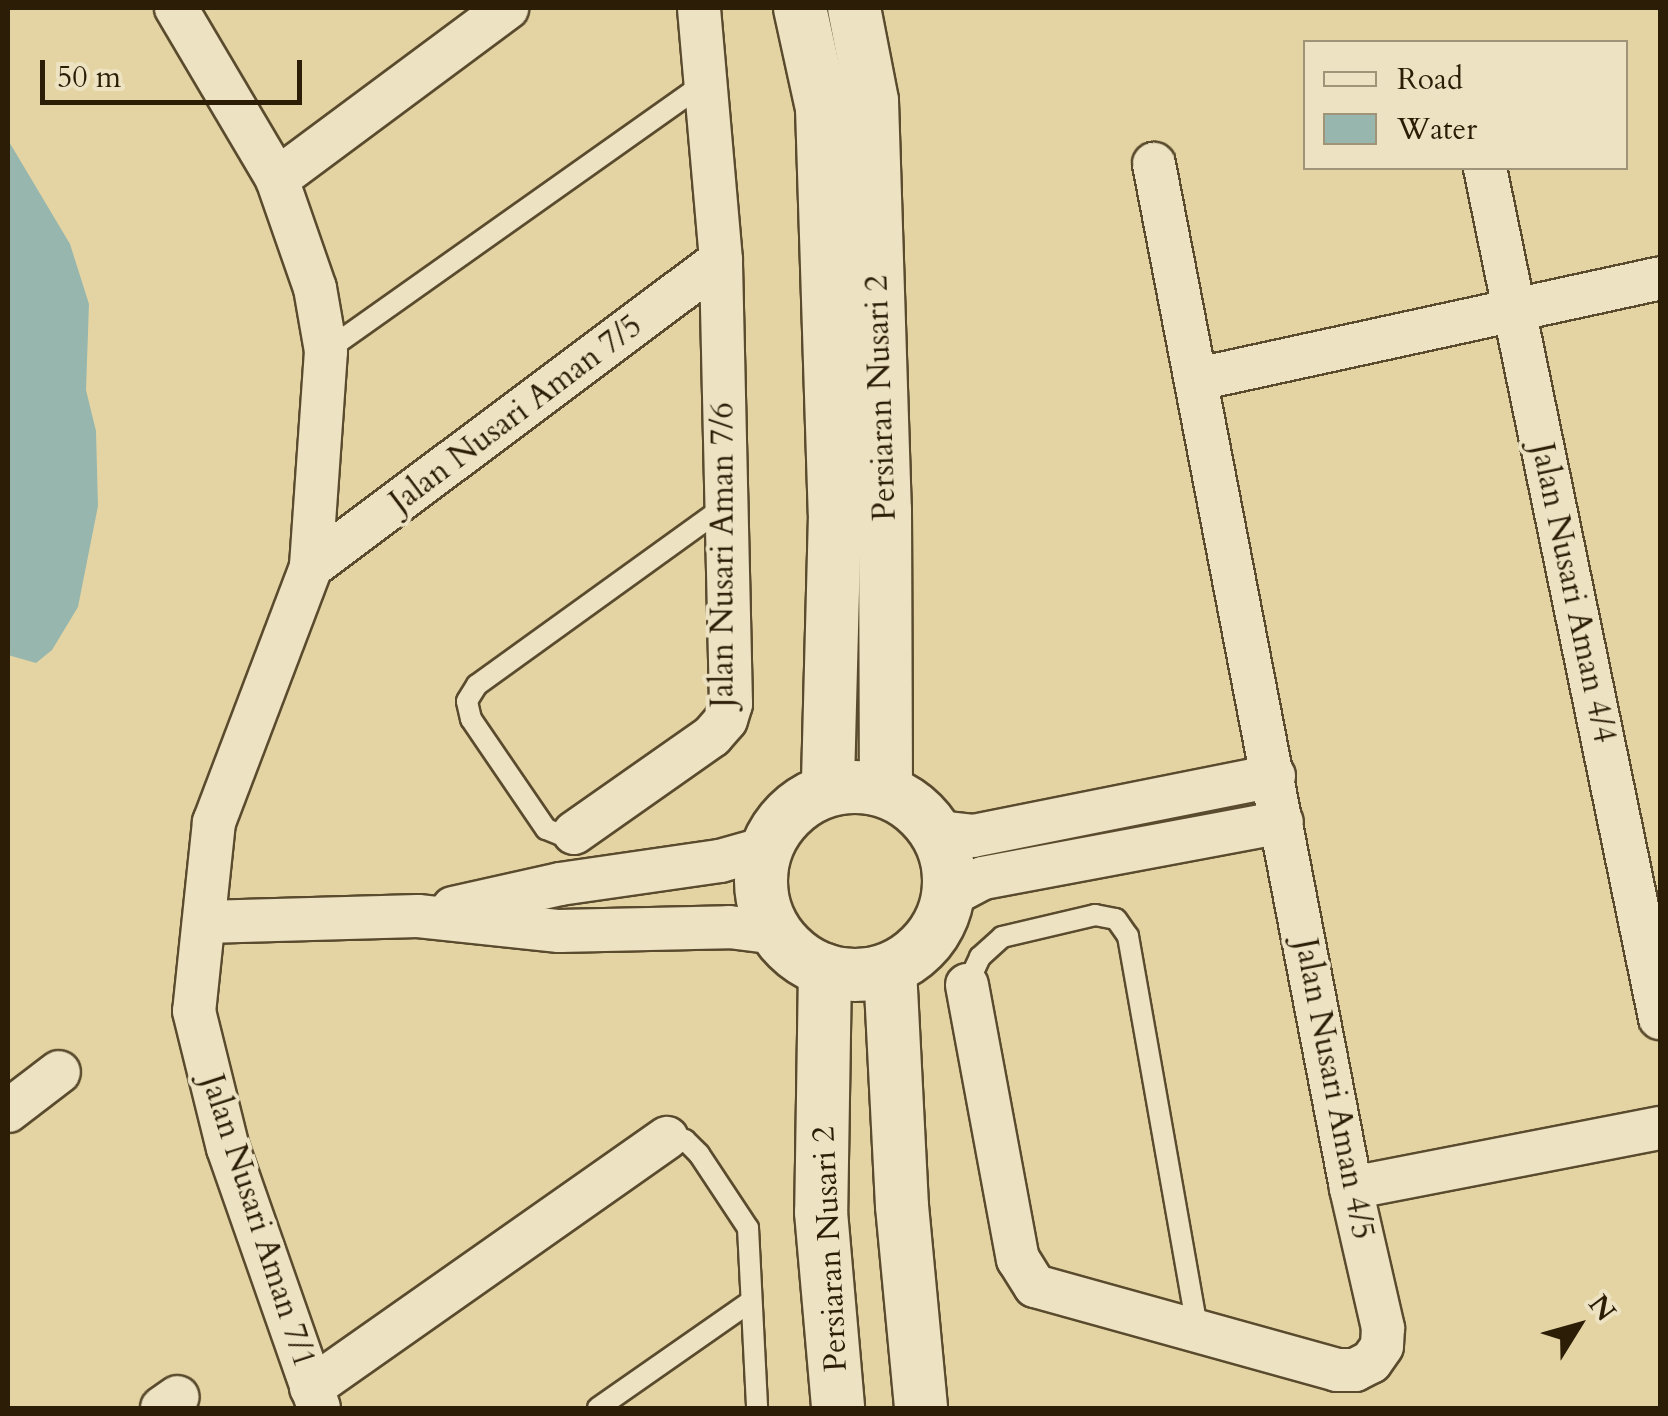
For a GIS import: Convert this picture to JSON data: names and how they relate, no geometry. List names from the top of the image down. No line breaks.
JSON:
{"streets":{"street":["Persiaran Nusari 2","Jalan Nusari Aman 7/5","Jalan Nusari Aman 7/6","Jalan Nusari Aman 4/4","Jalan Nusari Aman 4/5","Jalan Nusari Aman 7/1"]},"crossings":[["Jalan Nusari Aman 7/5","Jalan Nusari Aman 7/6"],["Jalan Nusari Aman 7/5","Jalan Nusari Aman 7/1"]],"legend":["Road","Water"],"scale_bar":"50 m","north":"top right"}
